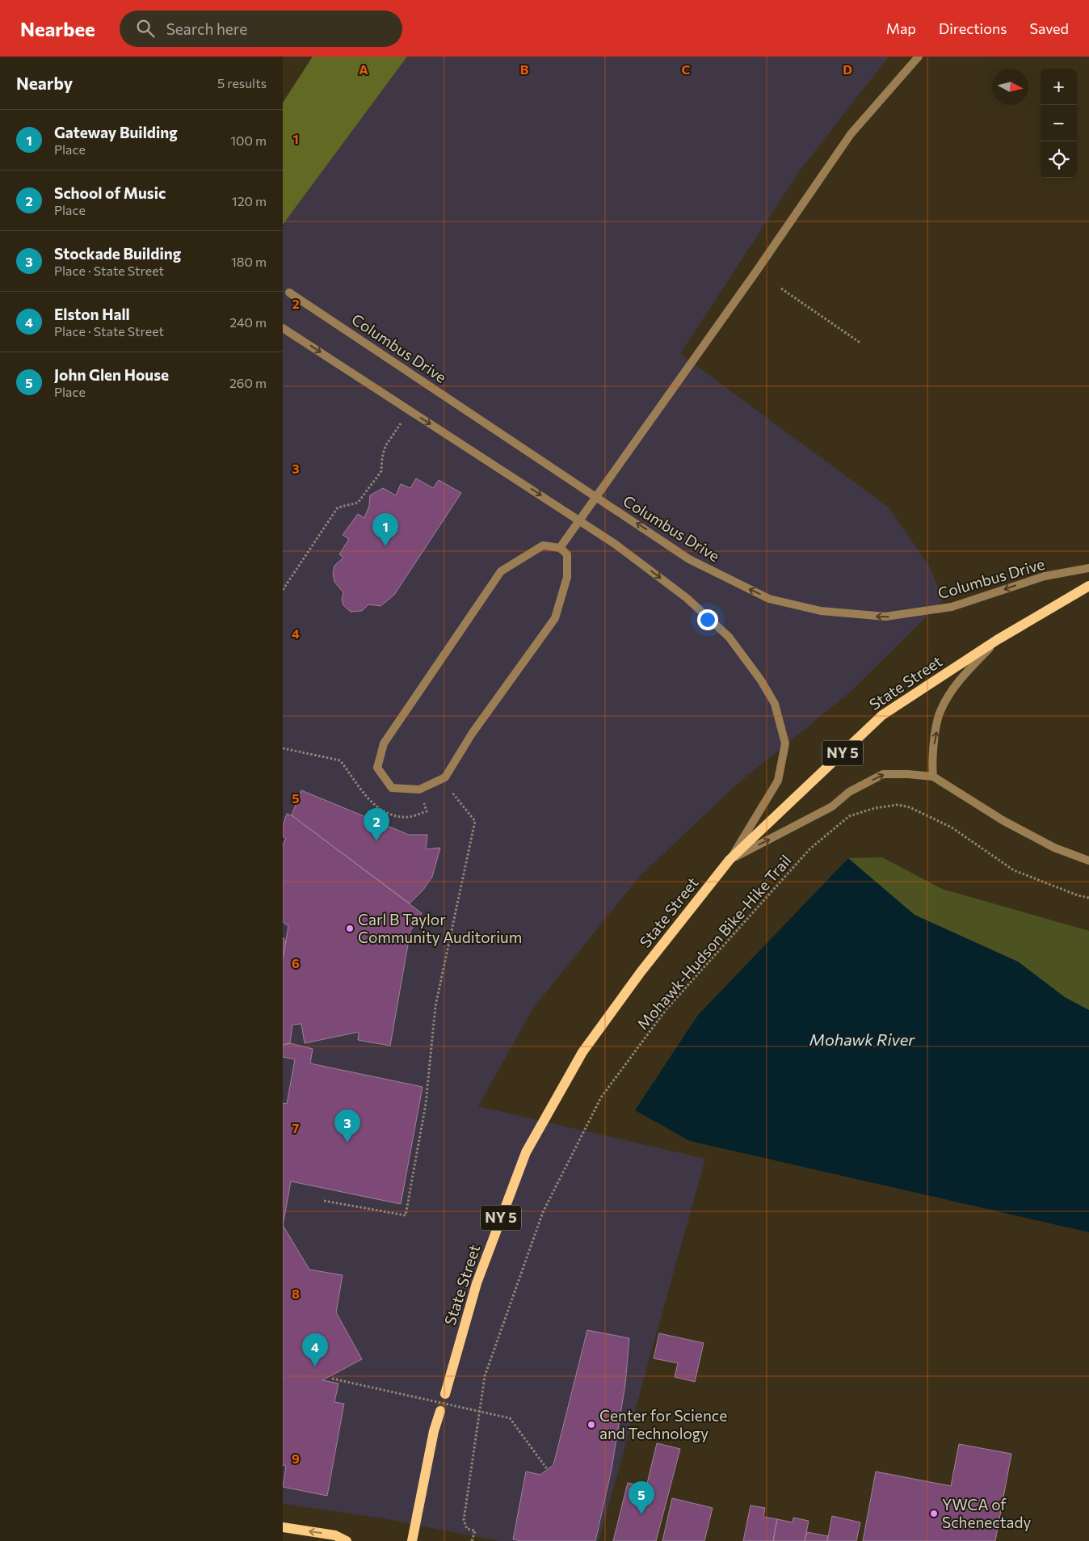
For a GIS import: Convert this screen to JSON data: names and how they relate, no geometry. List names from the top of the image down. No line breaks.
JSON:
{"streets":{"main road":["State Street","NY 5"],"lane":["Columbus Drive"],"path":["Mohawk-Hudson Bike-Hike Trail"]},"one_way":["Columbus Drive"],"water":["Mohawk River"],"places":["Carl B Taylor Community Auditorium","Center for Science and Technology","YWCA of Schenectady"],"north":"right","page":{"header":"Nearbee","search":"Search here","nav":["Map","Directions","Saved"],"heading":["Nearby","5 results"],"map_buttons":["+","−"],"list":[{"mark":"1","name":"Gateway Building","note":"Place","value":"100 m"},{"mark":"2","name":"School of Music","note":"Place","value":"120 m"},{"mark":"3","name":"Stockade Building","note":"Place · State Street","value":"180 m"},{"mark":"4","name":"Elston Hall","note":"Place · State Street","value":"240 m"},{"mark":"5","name":"John Glen House","note":"Place","value":"260 m"}],"pins":["1","2","3","4","5"]},"grid":{"columns":["A","B","C","D"],"rows":["1","2","3","4","5","6","7","8","9"]}}
